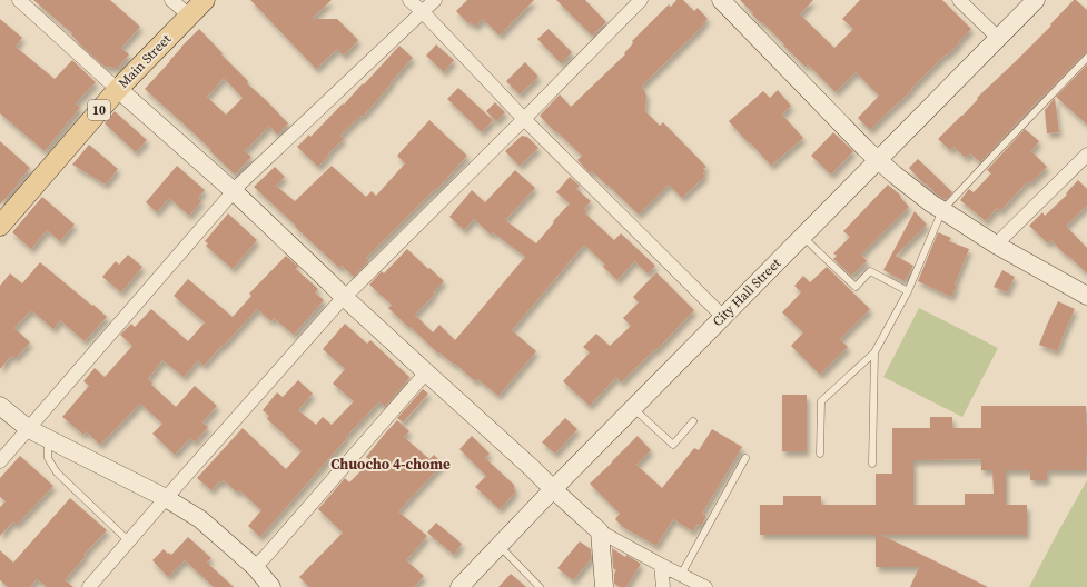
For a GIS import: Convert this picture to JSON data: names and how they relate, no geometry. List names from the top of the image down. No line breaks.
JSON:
{"streets":{"main road":["Main Street","10"],"street":["City Hall Street"]},"districts":["Chuocho 4-chome"]}
